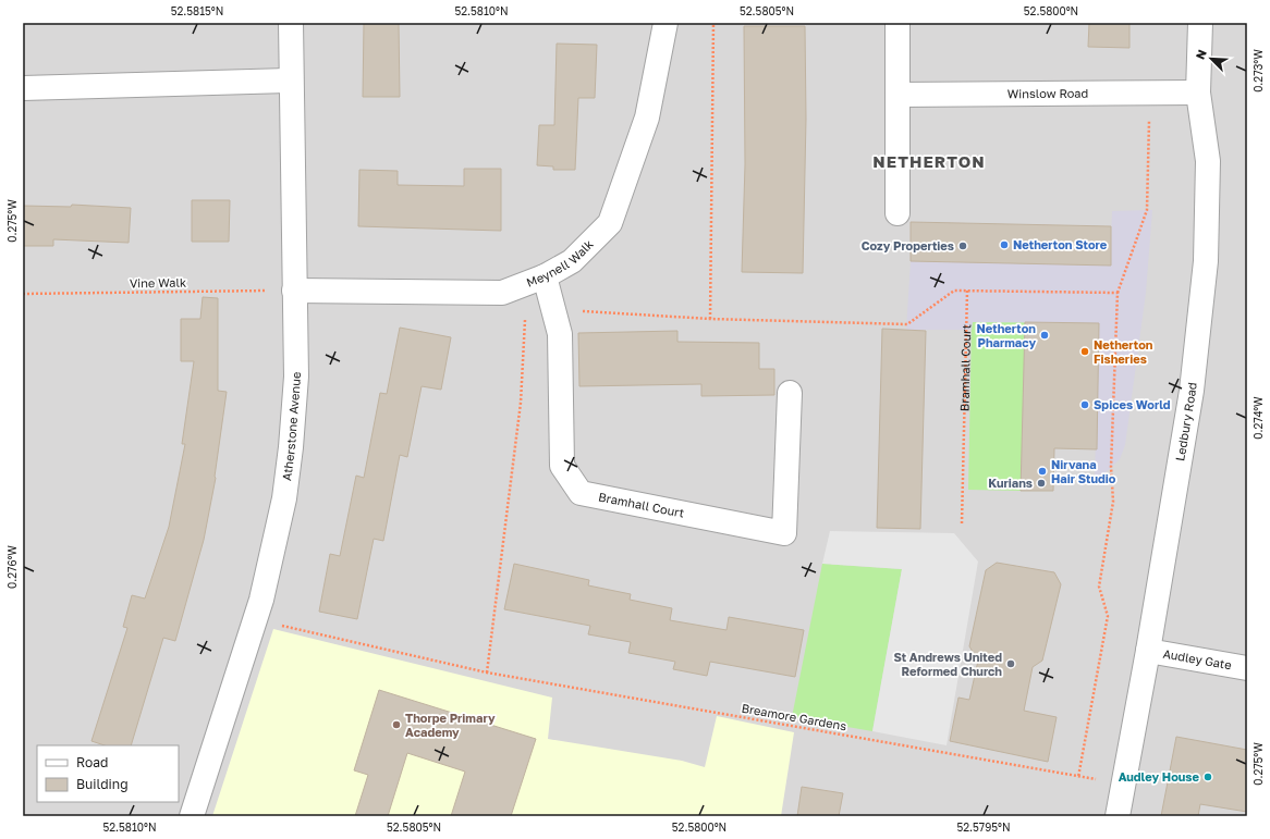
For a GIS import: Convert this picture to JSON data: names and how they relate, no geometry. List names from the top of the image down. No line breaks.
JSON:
{"streets":{"street":["Winslow Road","Meynell Walk","Bramhall Court","Ledbury Road","Atherstone Avenue","Audley Gate"],"path":["Vine Walk","Breamore Gardens"]},"crossings":[["Winslow Road","Ledbury Road"],["Meynell Walk","Vine Walk"],["Meynell Walk","Bramhall Court"],["Meynell Walk","Atherstone Avenue"],["Vine Walk","Atherstone Avenue"],["Ledbury Road","Audley Gate"]],"districts":["NETHERTON"],"places":["Netherton Store","Cozy Properties","Netherton Pharmacy","Netherton Fisheries","Spices World","Nirvana Hair Studio","Kurians","St Andrews United Reformed Church","Thorpe Primary Academy","Audley House"],"legend":["Road","Building"],"north":"top left","coordinates":["52.5815°N","52.5810°N","52.5805°N","52.5800°N","0.273°W","0.275°W","0.274°W","0.276°W","52.5795°N"]}
